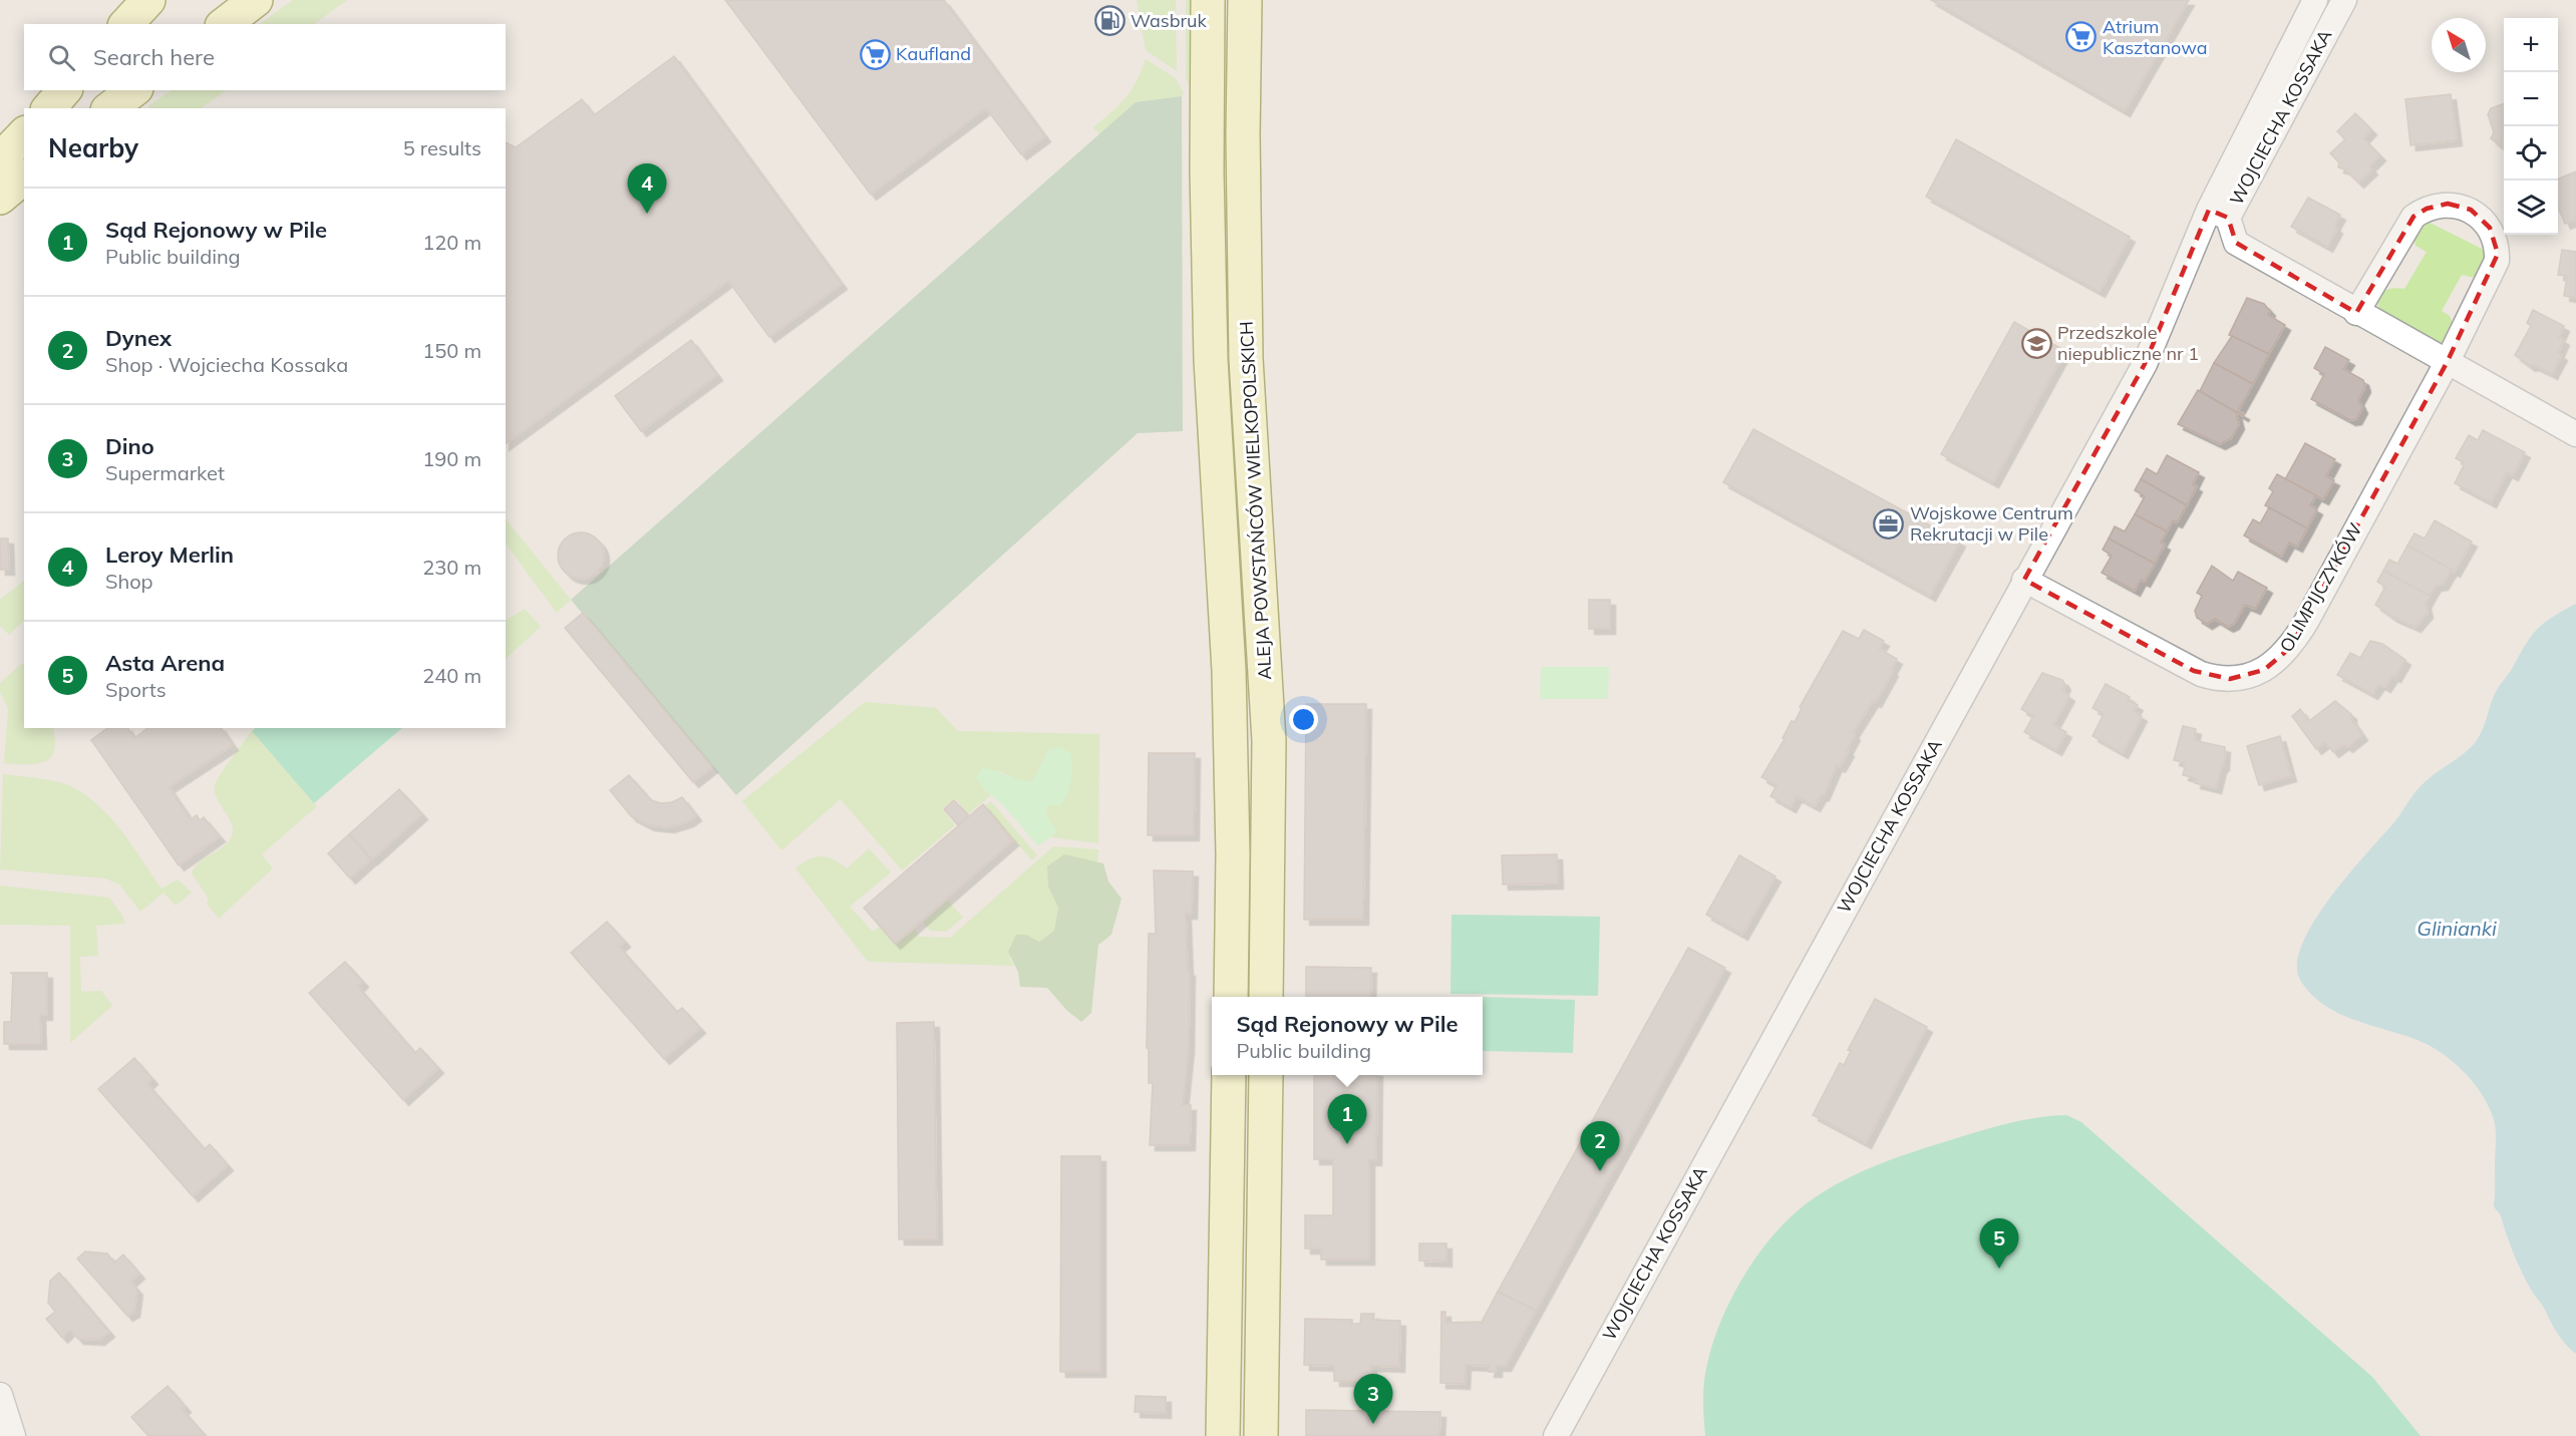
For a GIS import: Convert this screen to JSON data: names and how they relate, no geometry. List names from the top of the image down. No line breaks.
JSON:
{"streets":{"main road":["ALEJA POWSTAŃCÓW WIELKOPOLSKICH"],"street":["WOJCIECHA KOSSAKA","OLIMPIJCZYKÓW"]},"crossings":[["WOJCIECHA KOSSAKA","OLIMPIJCZYKÓW"]],"water":["Glinianki"],"places":{"fuel station":["Wasbruk"],"supermarket":["Atrium Kasztanowa","Kaufland"],"school or university":["Przedszkole niepubliczne nr 1"],"office":["Wojskowe Centrum Rekrutacji w Pile"]},"north":"top left","page":{"map_buttons":["+","−"],"search":"Search here","heading":["Nearby","5 results"],"pins":["4","1","2","5","3"],"list":[{"mark":"1","name":"Sąd Rejonowy w Pile","note":"Public building","value":"120 m"},{"mark":"2","name":"Dynex","note":"Shop · Wojciecha Kossaka","value":"150 m"},{"mark":"3","name":"Dino","note":"Supermarket","value":"190 m"},{"mark":"4","name":"Leroy Merlin","note":"Shop","value":"230 m"},{"mark":"5","name":"Asta Arena","note":"Sports","value":"240 m"}],"popup":["Sąd Rejonowy w Pile","Public building"]}}
